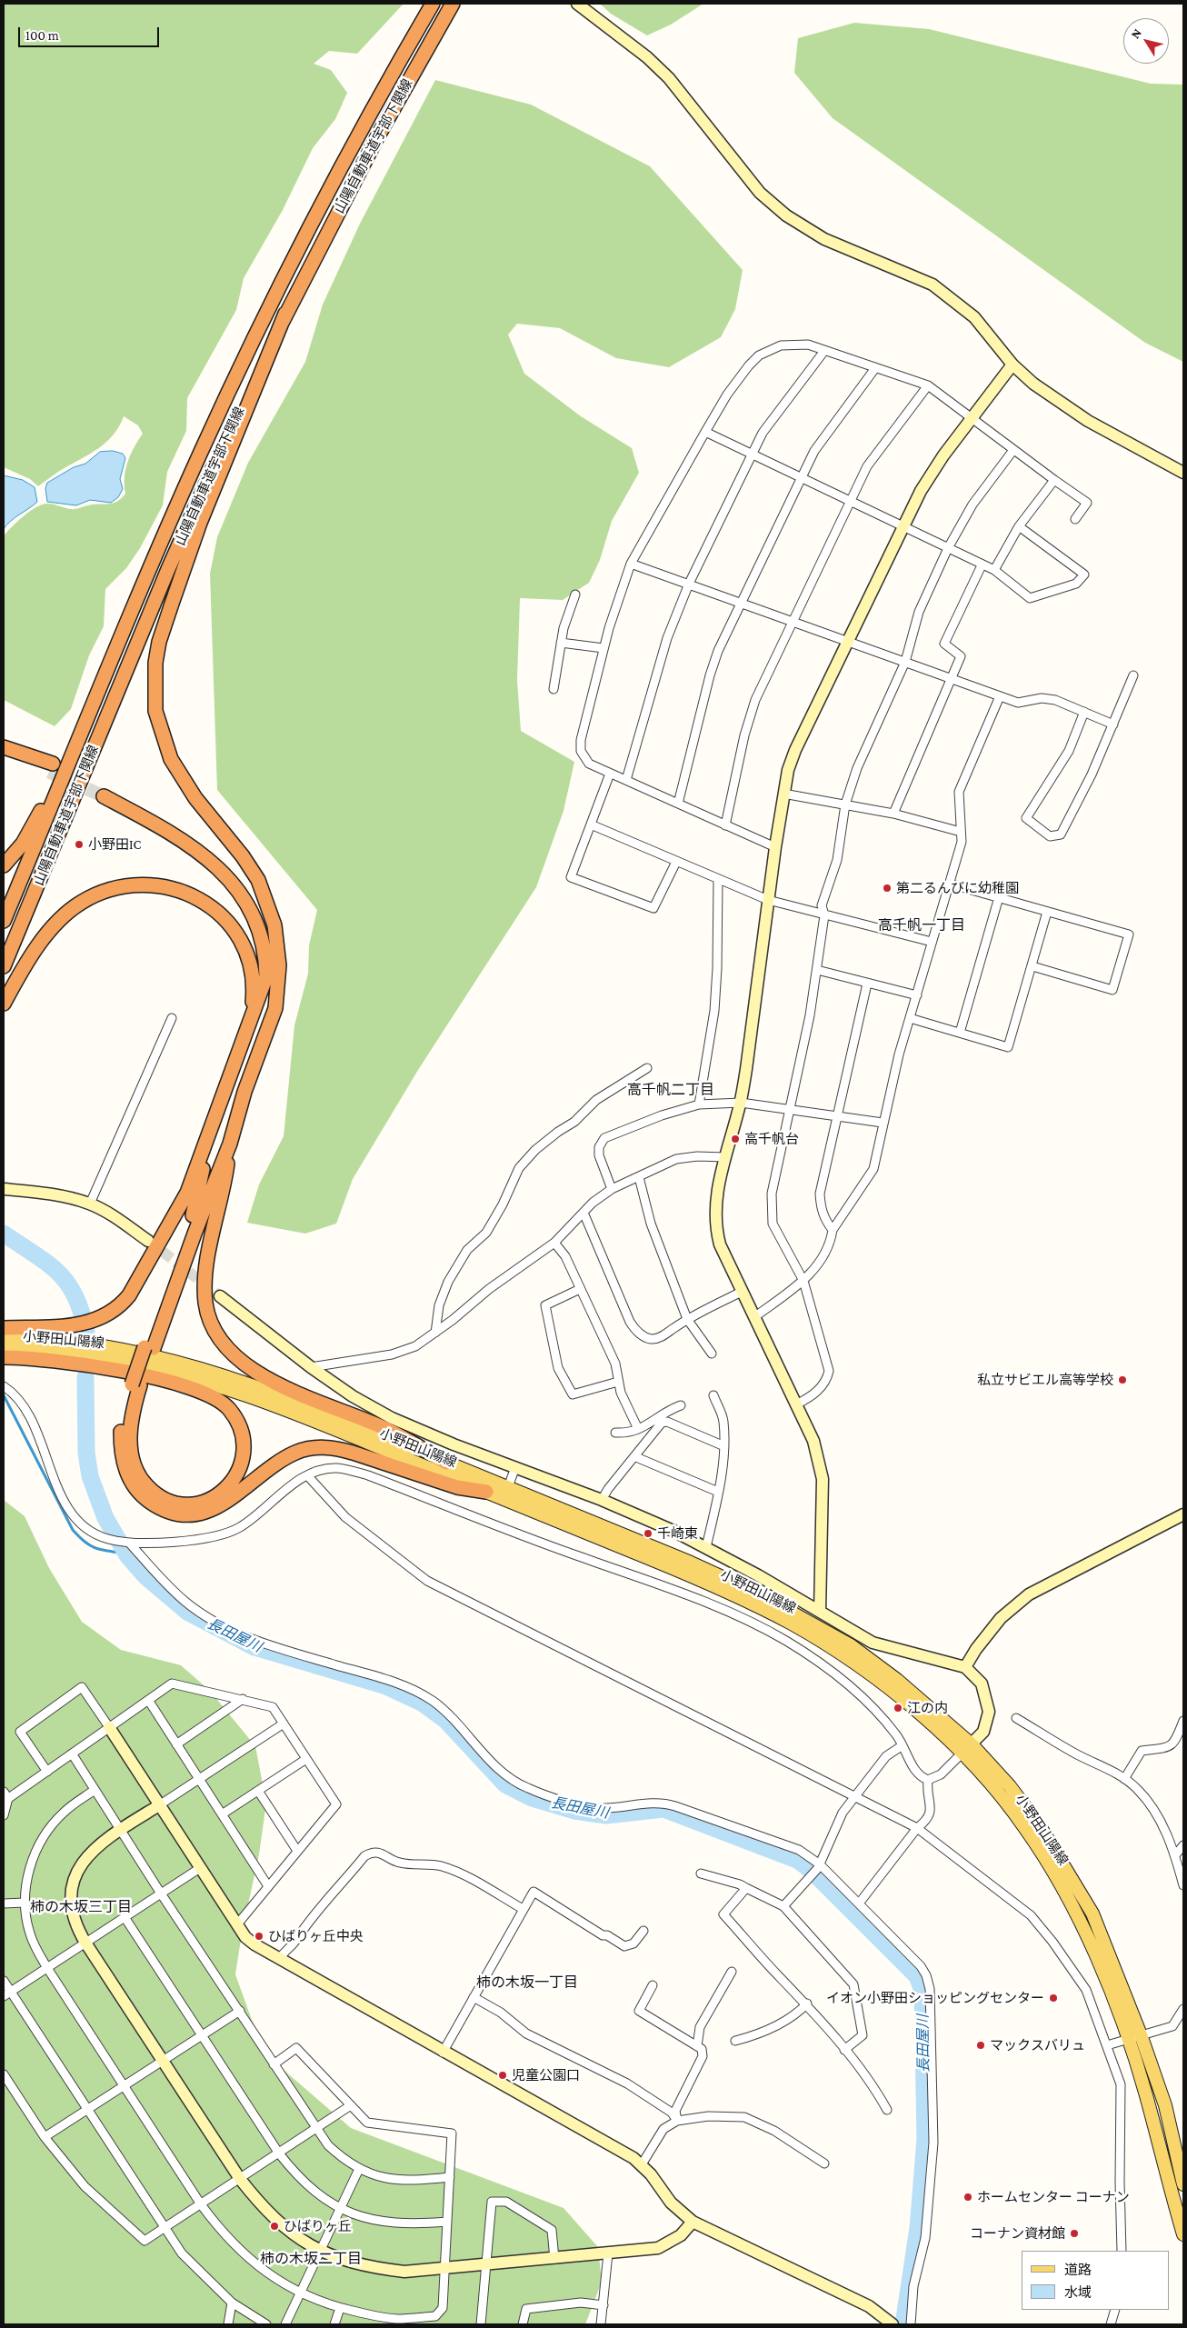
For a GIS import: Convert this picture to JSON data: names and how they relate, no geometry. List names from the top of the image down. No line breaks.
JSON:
{"streets":{"highway":["山陽自動車道宇部下関線"],"main road":["小野田山陽線"]},"districts":["高千帆一丁目","高千帆二丁目","柿の木坂三丁目","柿の木坂一丁目","柿の木坂二丁目"],"water":["長田屋川"],"places":["小野田IC","第二るんびに幼稚園","高千帆台","私立サビエル高等学校","千崎東","江の内","ひばりヶ丘中央","イオン小野田ショッピングセンター","マックスバリュ","児童公園口","ホームセンター コーナン","ひばりヶ丘","コーナン資材館"],"legend":["道路","水域"],"scale_bar":"100 m","north":"top left"}
